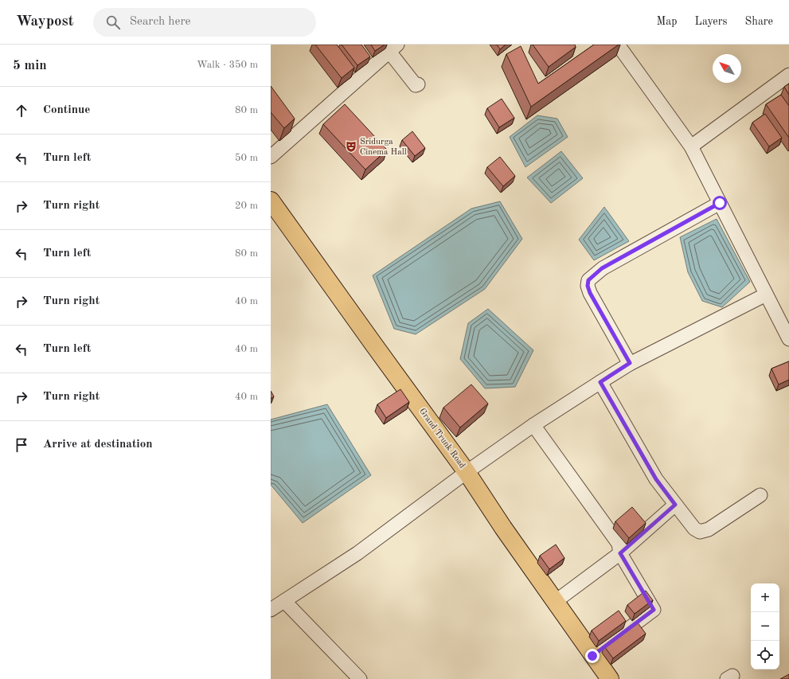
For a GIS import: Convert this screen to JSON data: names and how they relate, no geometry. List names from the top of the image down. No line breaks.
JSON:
{"streets":{"main road":["Grand Trunk Road"]},"places":{"theatre":["Sridurga Cinema Hall"]},"north":"top left","page":{"header":"Waypost","search":"Search here","nav":["Map","Layers","Share"],"heading":["5 min","Walk · 350 m"],"list":[["Continue","80 m"],["Turn left","50 m"],["Turn right","20 m"],["Turn left","80 m"],["Turn right","40 m"],["Turn left","40 m"],["Turn right","40 m"],"Arrive at destination"],"map_buttons":["+","−"]}}
